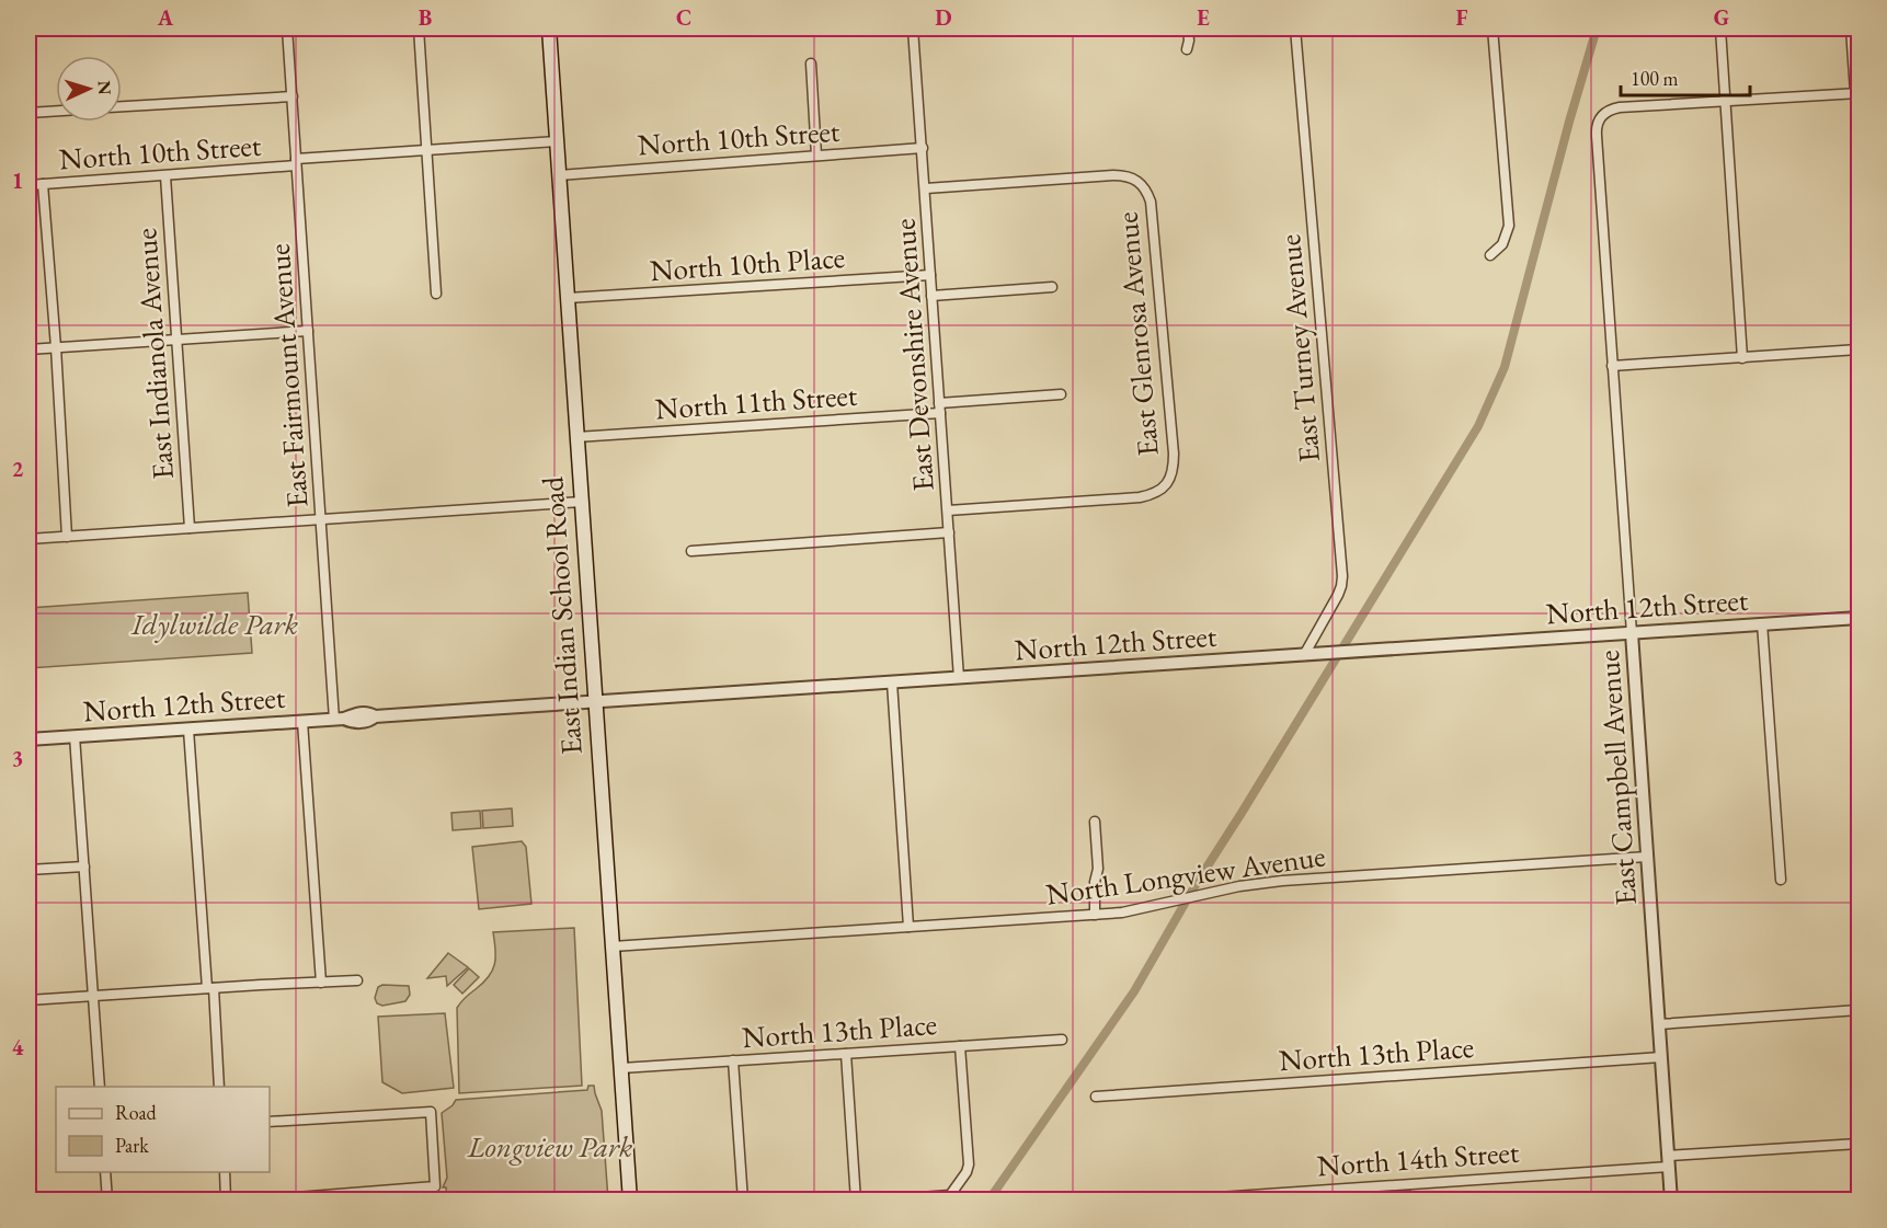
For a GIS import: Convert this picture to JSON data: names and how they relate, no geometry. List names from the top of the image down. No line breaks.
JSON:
{"streets":{"main road":["East Indian School Road"],"street":["North 10th Street","North 10th Place","East Glenrosa Avenue","East Turney Avenue","East Indianola Avenue","East Devonshire Avenue","East Fairmount Avenue","North 11th Street","North 12th Street","East Campbell Avenue","North Longview Avenue","North 13th Place","North 14th Street"]},"crossings":[["North 10th Street","East Indianola Avenue"],["North 10th Street","East Devonshire Avenue"],["North 10th Street","East Fairmount Avenue"],["North 10th Street","East Indian School Road"],["North 10th Place","East Devonshire Avenue"],["North 10th Place","East Indian School Road"],["East Glenrosa Avenue","East Devonshire Avenue"],["East Turney Avenue","North 12th Street"],["East Devonshire Avenue","North 11th Street"],["East Devonshire Avenue","North 12th Street"],["East Fairmount Avenue","North 12th Street"],["North 11th Street","East Indian School Road"],["North 12th Street","East Indian School Road"],["North 12th Street","East Campbell Avenue"],["East Indian School Road","North Longview Avenue"],["East Indian School Road","North 13th Place"],["East Campbell Avenue","North Longview Avenue"],["East Campbell Avenue","North 13th Place"],["East Campbell Avenue","North 14th Street"]],"parks":["Idylwilde Park","Longview Park"],"legend":["Road","Park"],"scale_bar":"100 m","north":"right","grid":{"columns":["A","B","C","D","E","F","G"],"rows":["1","2","3","4"]}}
